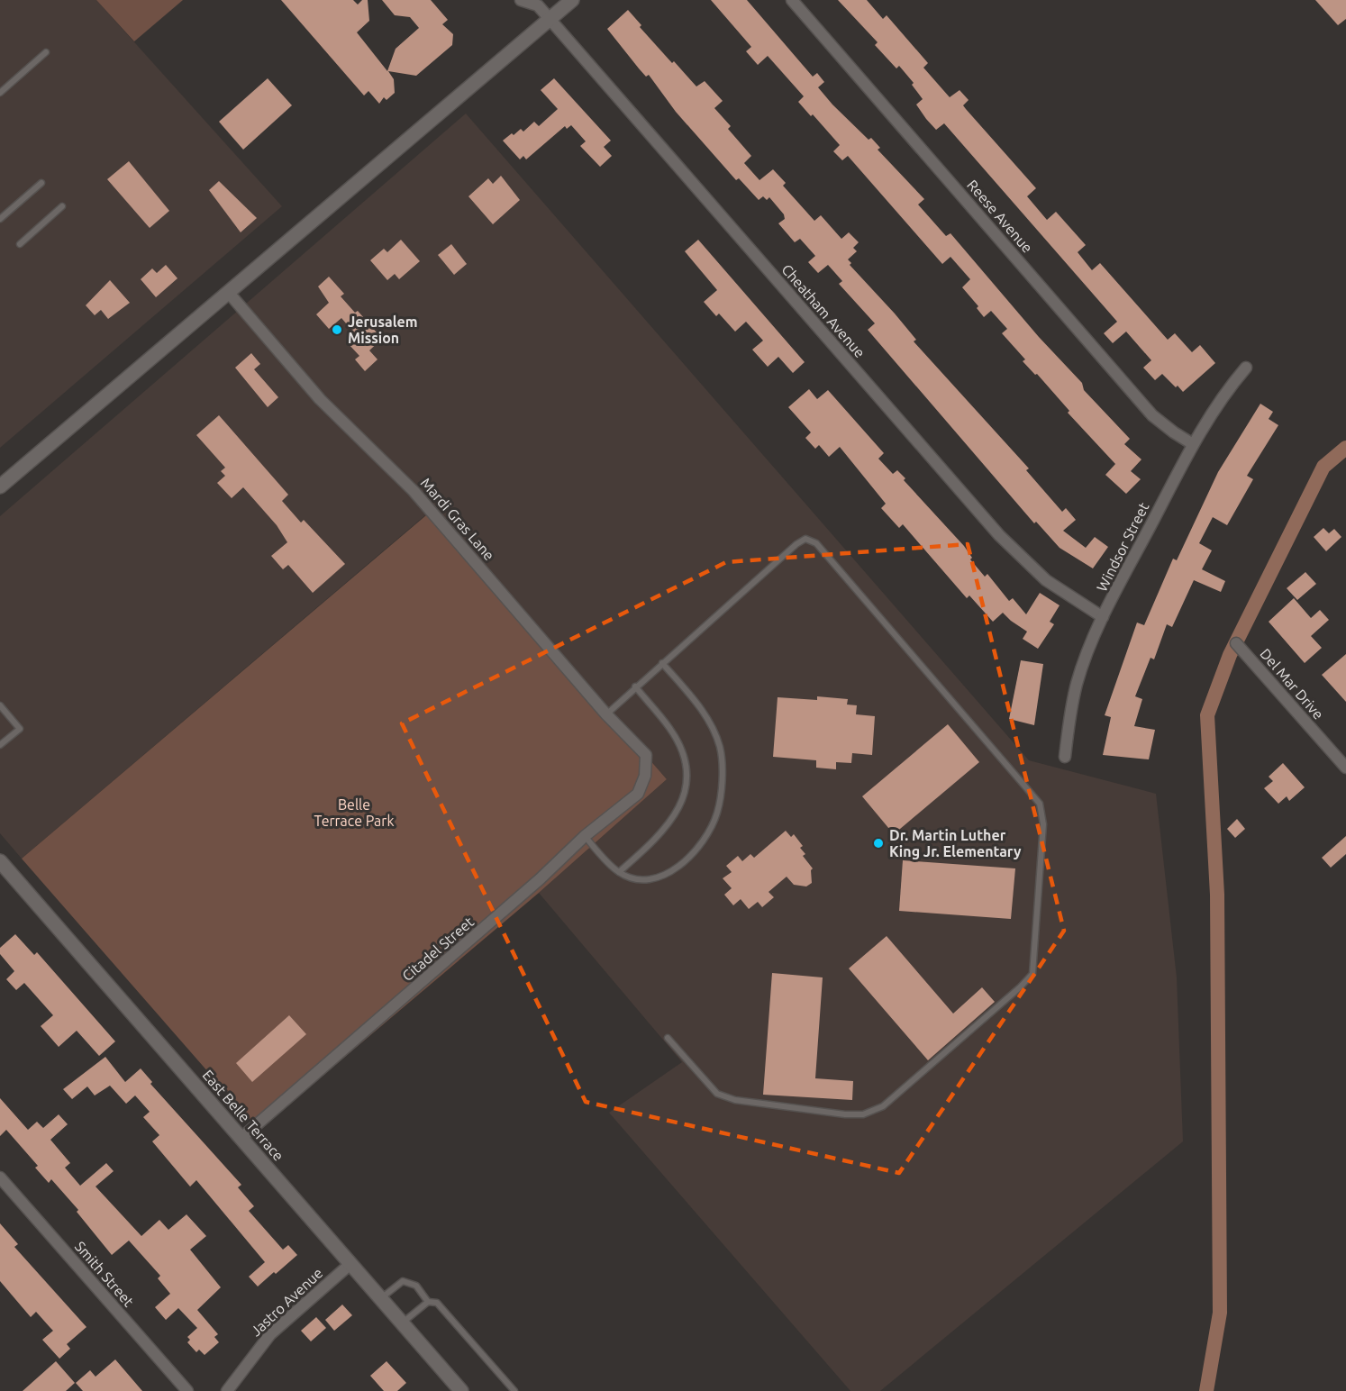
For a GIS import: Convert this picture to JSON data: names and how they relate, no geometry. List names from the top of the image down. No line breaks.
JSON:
{"streets":{"street":["Reese Avenue","Cheatham Avenue","Mardi Gras Lane","Windsor Street","Del Mar Drive","Citadel Street","East Belle Terrace","Smith Street","Jastro Avenue"]},"crossings":[["Reese Avenue","Windsor Street"],["Cheatham Avenue","Windsor Street"],["Mardi Gras Lane","Citadel Street"],["Citadel Street","East Belle Terrace"],["East Belle Terrace","Jastro Avenue"]],"parks":["Belle Terrace Park"],"places":["Jerusalem Mission","Dr. Martin Luther King Jr. Elementary"]}
